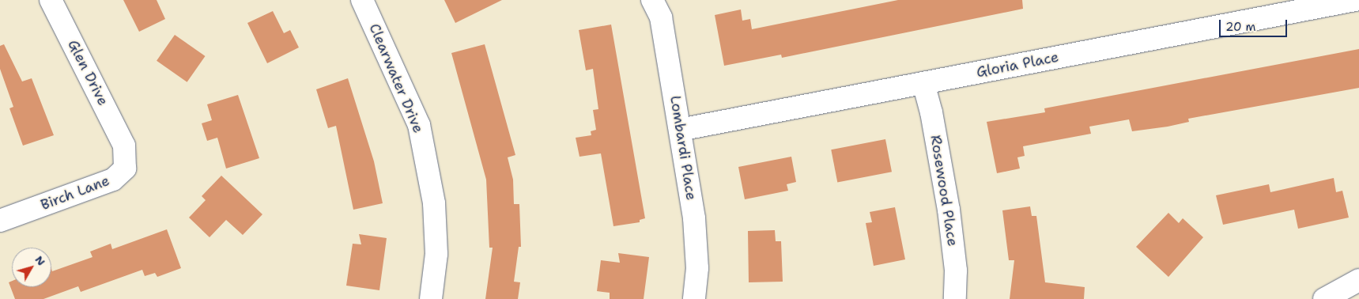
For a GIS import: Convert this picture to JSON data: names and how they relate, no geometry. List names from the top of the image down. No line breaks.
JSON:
{"streets":{"street":["Gloria Place","Glen Drive","Clearwater Drive","Lombardi Place","Rosewood Place","Birch Lane"]},"crossings":[["Gloria Place","Lombardi Place"],["Gloria Place","Rosewood Place"],["Glen Drive","Birch Lane"]],"scale_bar":"20 m","north":"top right"}
